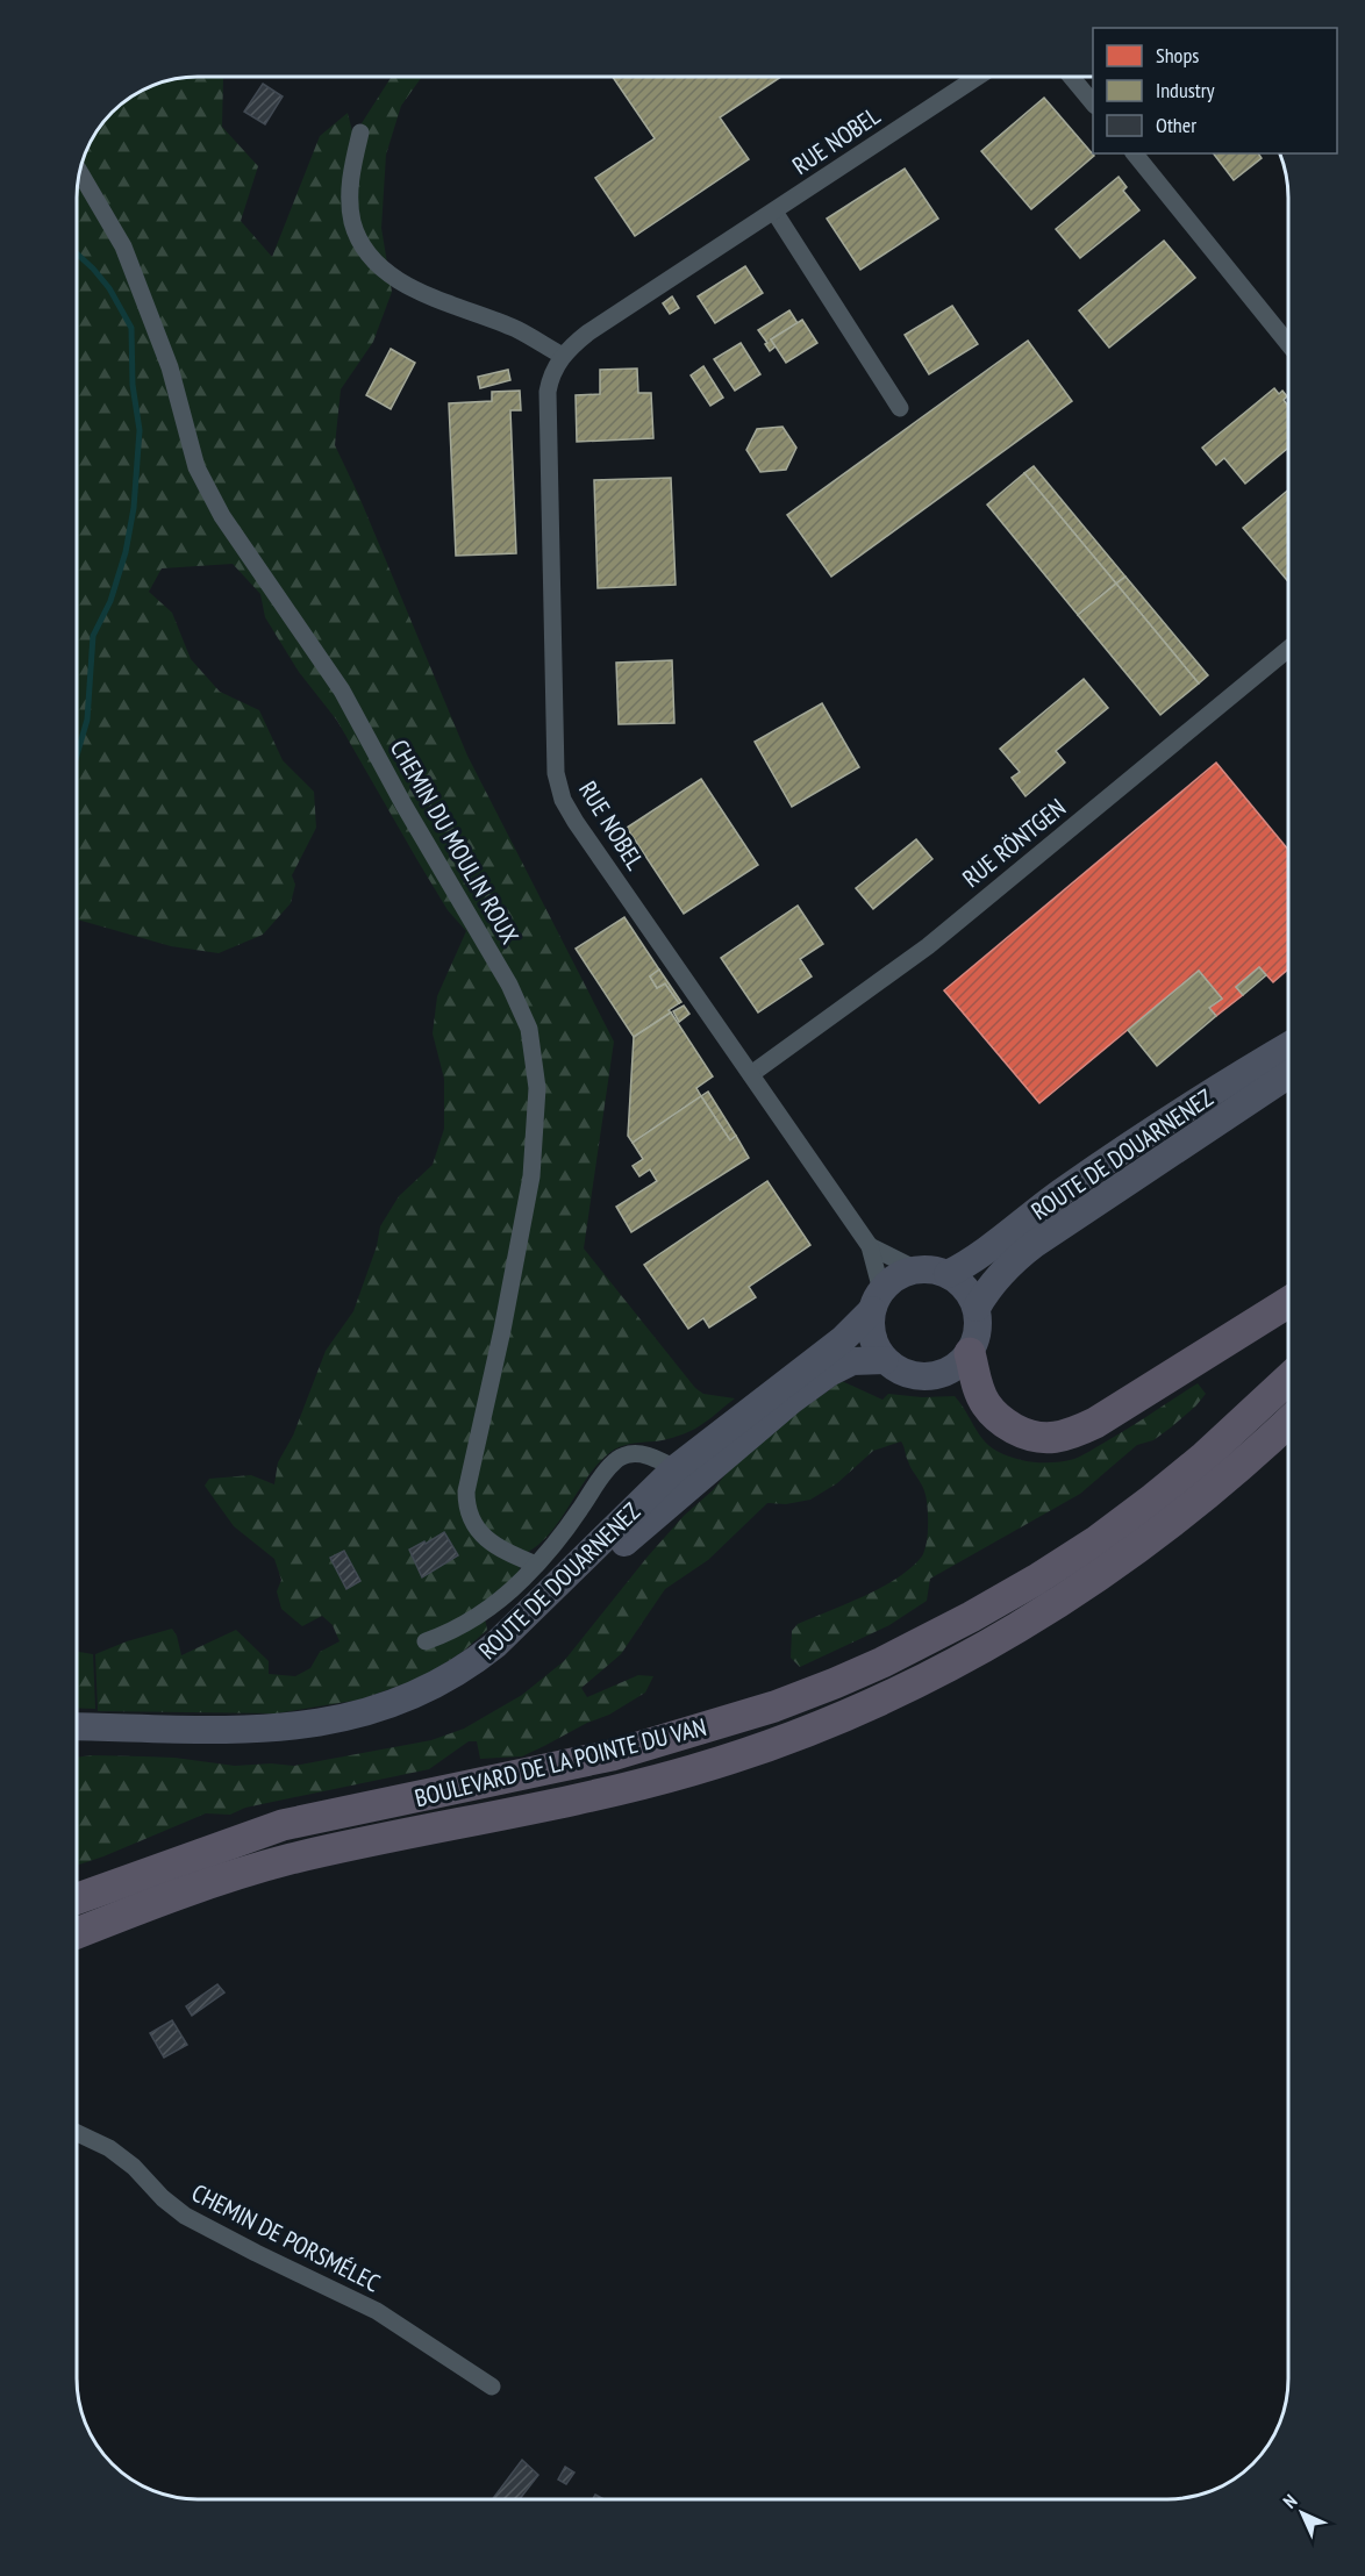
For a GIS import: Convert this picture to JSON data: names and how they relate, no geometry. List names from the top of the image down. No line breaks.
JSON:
{"streets":{"highway":["BOULEVARD DE LA POINTE DU VAN"],"main road":["ROUTE DE DOUARNENEZ"],"street":["RUE NOBEL","CHEMIN DU MOULIN ROUX","RUE RÖNTGEN","CHEMIN DE PORSMÉLEC"]},"crossings":[["RUE NOBEL","RUE RÖNTGEN"],["RUE NOBEL","ROUTE DE DOUARNENEZ"]],"legend":["Shops","Industry","Other"],"north":"top left"}
